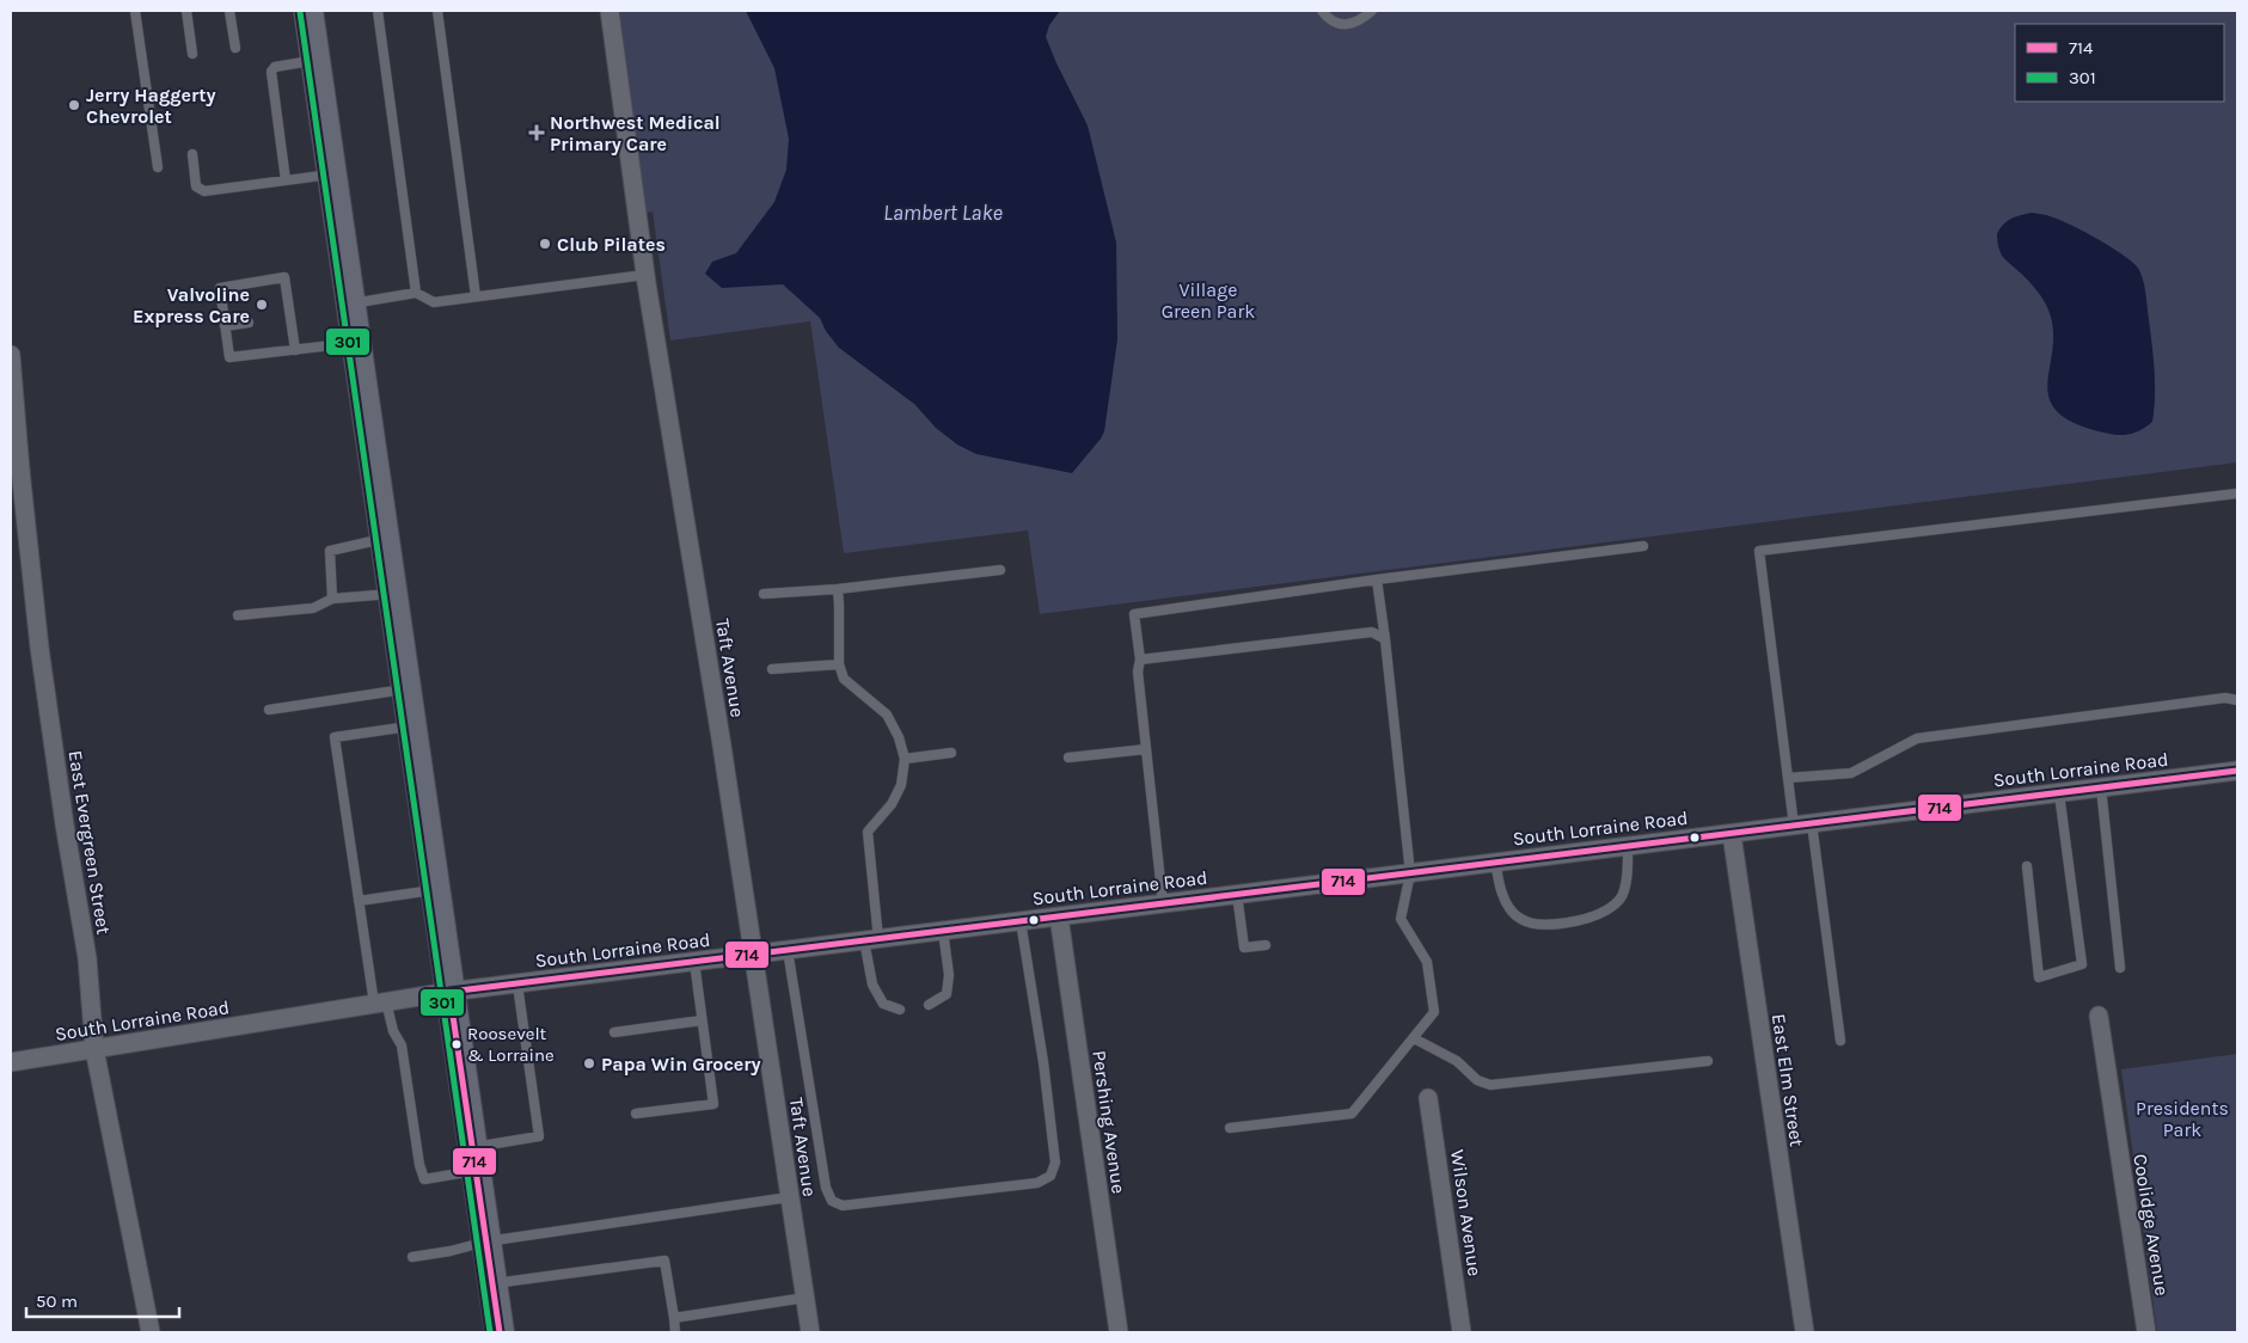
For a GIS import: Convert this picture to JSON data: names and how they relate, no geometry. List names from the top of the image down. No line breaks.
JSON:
{"streets":{"street":["Taft Avenue","South Lorraine Road","East Evergreen Street","East Elm Street","Pershing Avenue","Wilson Avenue","Coolidge Avenue"]},"crossings":[["Taft Avenue","South Lorraine Road"],["South Lorraine Road","East Evergreen Street"],["South Lorraine Road","East Elm Street"],["South Lorraine Road","Pershing Avenue"]],"water":["Lambert Lake"],"parks":["Village Green Park","Presidents Park"],"places":{"other":["Jerry Haggerty Chevrolet","Club Pilates","Valvoline Express Care","Roosevelt & Lorraine","Papa Win Grocery"],"health":["Northwest Medical Primary Care"]},"lines":["transit line 301","transit line 714"],"legend":["714","301"],"scale_bar":"50 m"}
